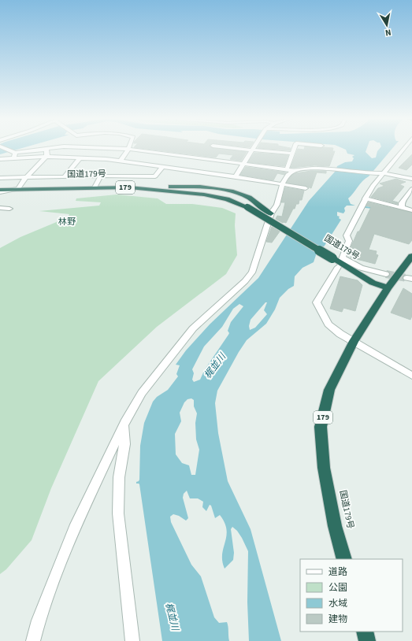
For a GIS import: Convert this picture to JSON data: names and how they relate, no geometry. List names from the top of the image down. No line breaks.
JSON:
{"streets":{"highway":["国道179号","179"]},"districts":["林野"],"water":["梶並川"],"legend":["道路","公園","水域","建物"],"north":"bottom"}
